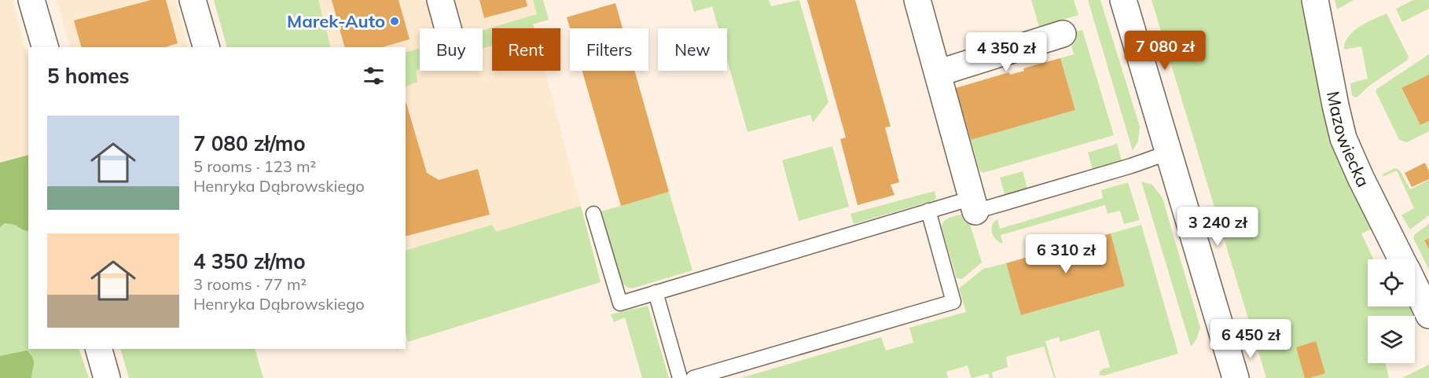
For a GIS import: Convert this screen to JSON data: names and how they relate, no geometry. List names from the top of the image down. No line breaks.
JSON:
{"streets":{"street":["Mazowiecka"]},"places":["Marek-Auto"],"page":{"chip":["Buy","Rent","Filters","New"],"price":["7 080 zł","4 350 zł","3 240 zł","6 310 zł","6 450 zł"],"heading":"5 homes","list":[{"name":"7 080 zł/mo","note":"5 rooms · 123 m² · Henryka Dąbrowskiego"},{"name":"4 350 zł/mo","note":"3 rooms · 77 m² · Henryka Dąbrowskiego"}]}}
